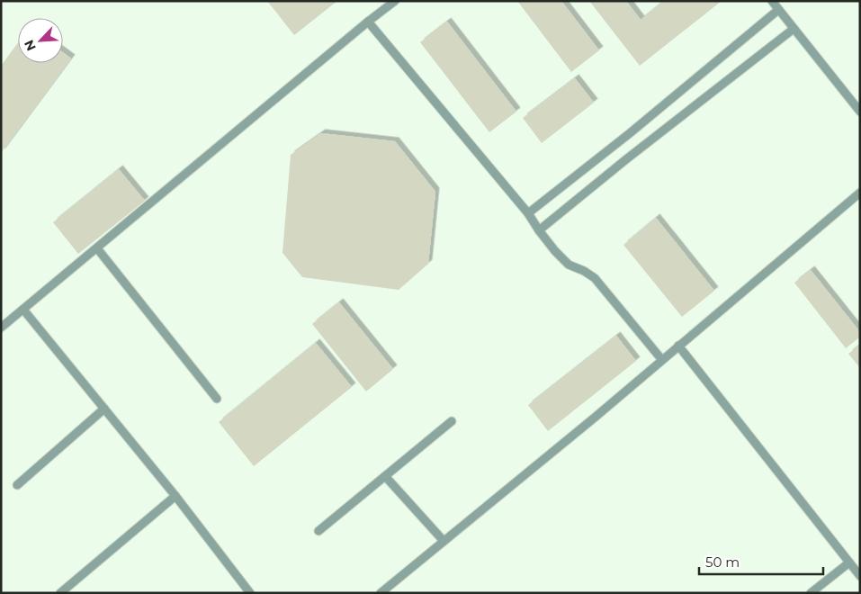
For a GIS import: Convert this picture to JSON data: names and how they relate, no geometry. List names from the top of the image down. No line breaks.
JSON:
{"scale_bar":"50 m","north":"bottom left"}
